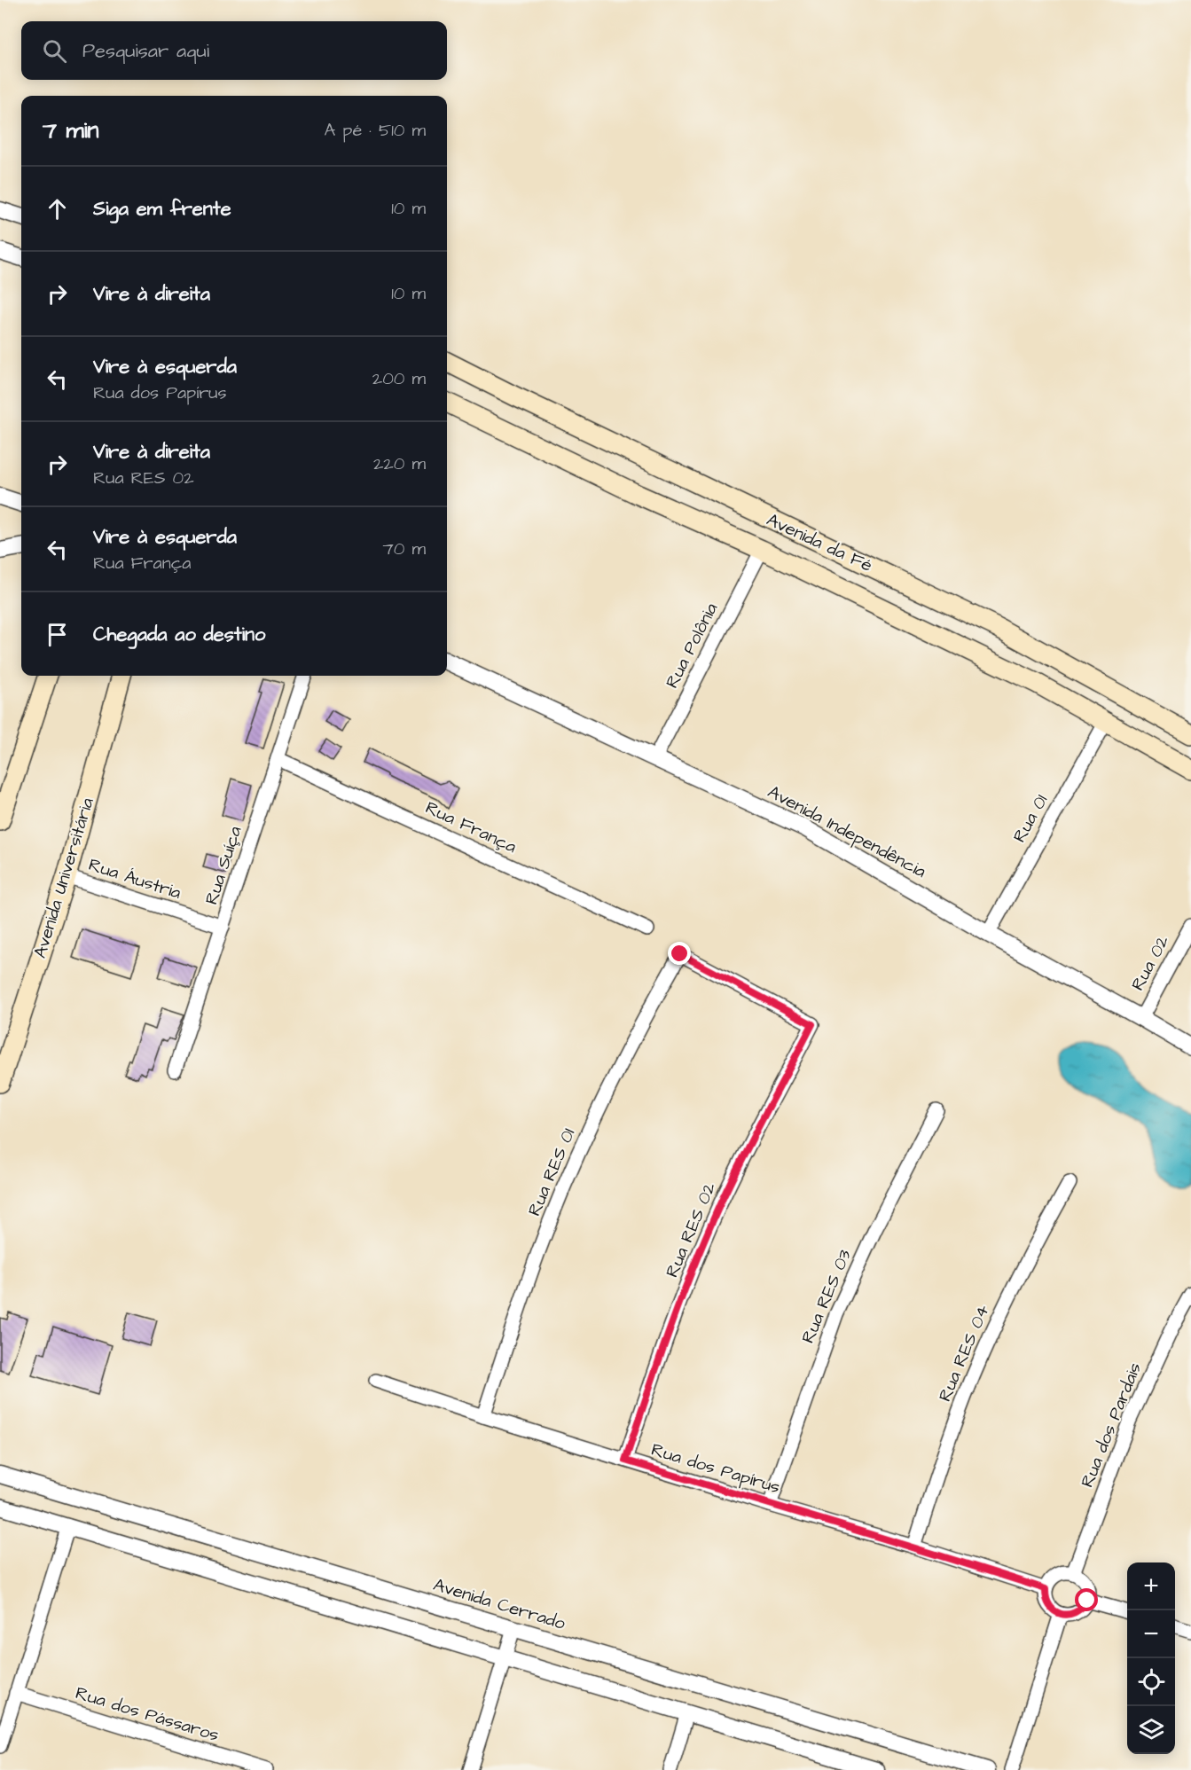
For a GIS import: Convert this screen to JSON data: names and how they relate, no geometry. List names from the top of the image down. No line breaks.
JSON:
{"streets":{"main road":["Avenida da Fé","Avenida Universitária"],"street":["Rua Polônia","Rua 01","Rua França","Avenida Independência","Rua Suíça","Rua Áustria","Rua 02","Rua RES 01","Rua RES 02","Rua RES 03","Rua RES 04","Rua dos Pardais","Rua dos Papírus","Avenida Cerrado","Rua dos Pássaros"]},"crossings":[["Avenida da Fé","Rua Polônia"],["Avenida da Fé","Rua 01"],["Rua Polônia","Avenida Independência"],["Rua 01","Avenida Independência"],["Rua França","Rua Suíça"],["Avenida Independência","Rua 02"],["Rua Suíça","Rua Áustria"],["Avenida Universitária","Rua Áustria"],["Rua RES 01","Rua RES 02"],["Rua RES 01","Rua dos Papírus"],["Rua RES 02","Rua dos Papírus"],["Rua RES 03","Rua dos Papírus"],["Rua RES 04","Rua dos Papírus"],["Rua dos Pardais","Rua dos Papírus"]],"page":{"search":"Pesquisar aqui","heading":["7 min","A pé · 510 m"],"list":[["Siga em frente","10 m"],["Vire à direita","10 m"],["Vire à esquerda","Rua dos Papírus","200 m"],["Vire à direita","Rua RES 02","220 m"],["Vire à esquerda","Rua França","70 m"],"Chegada ao destino"],"map_buttons":["+","−"]}}
